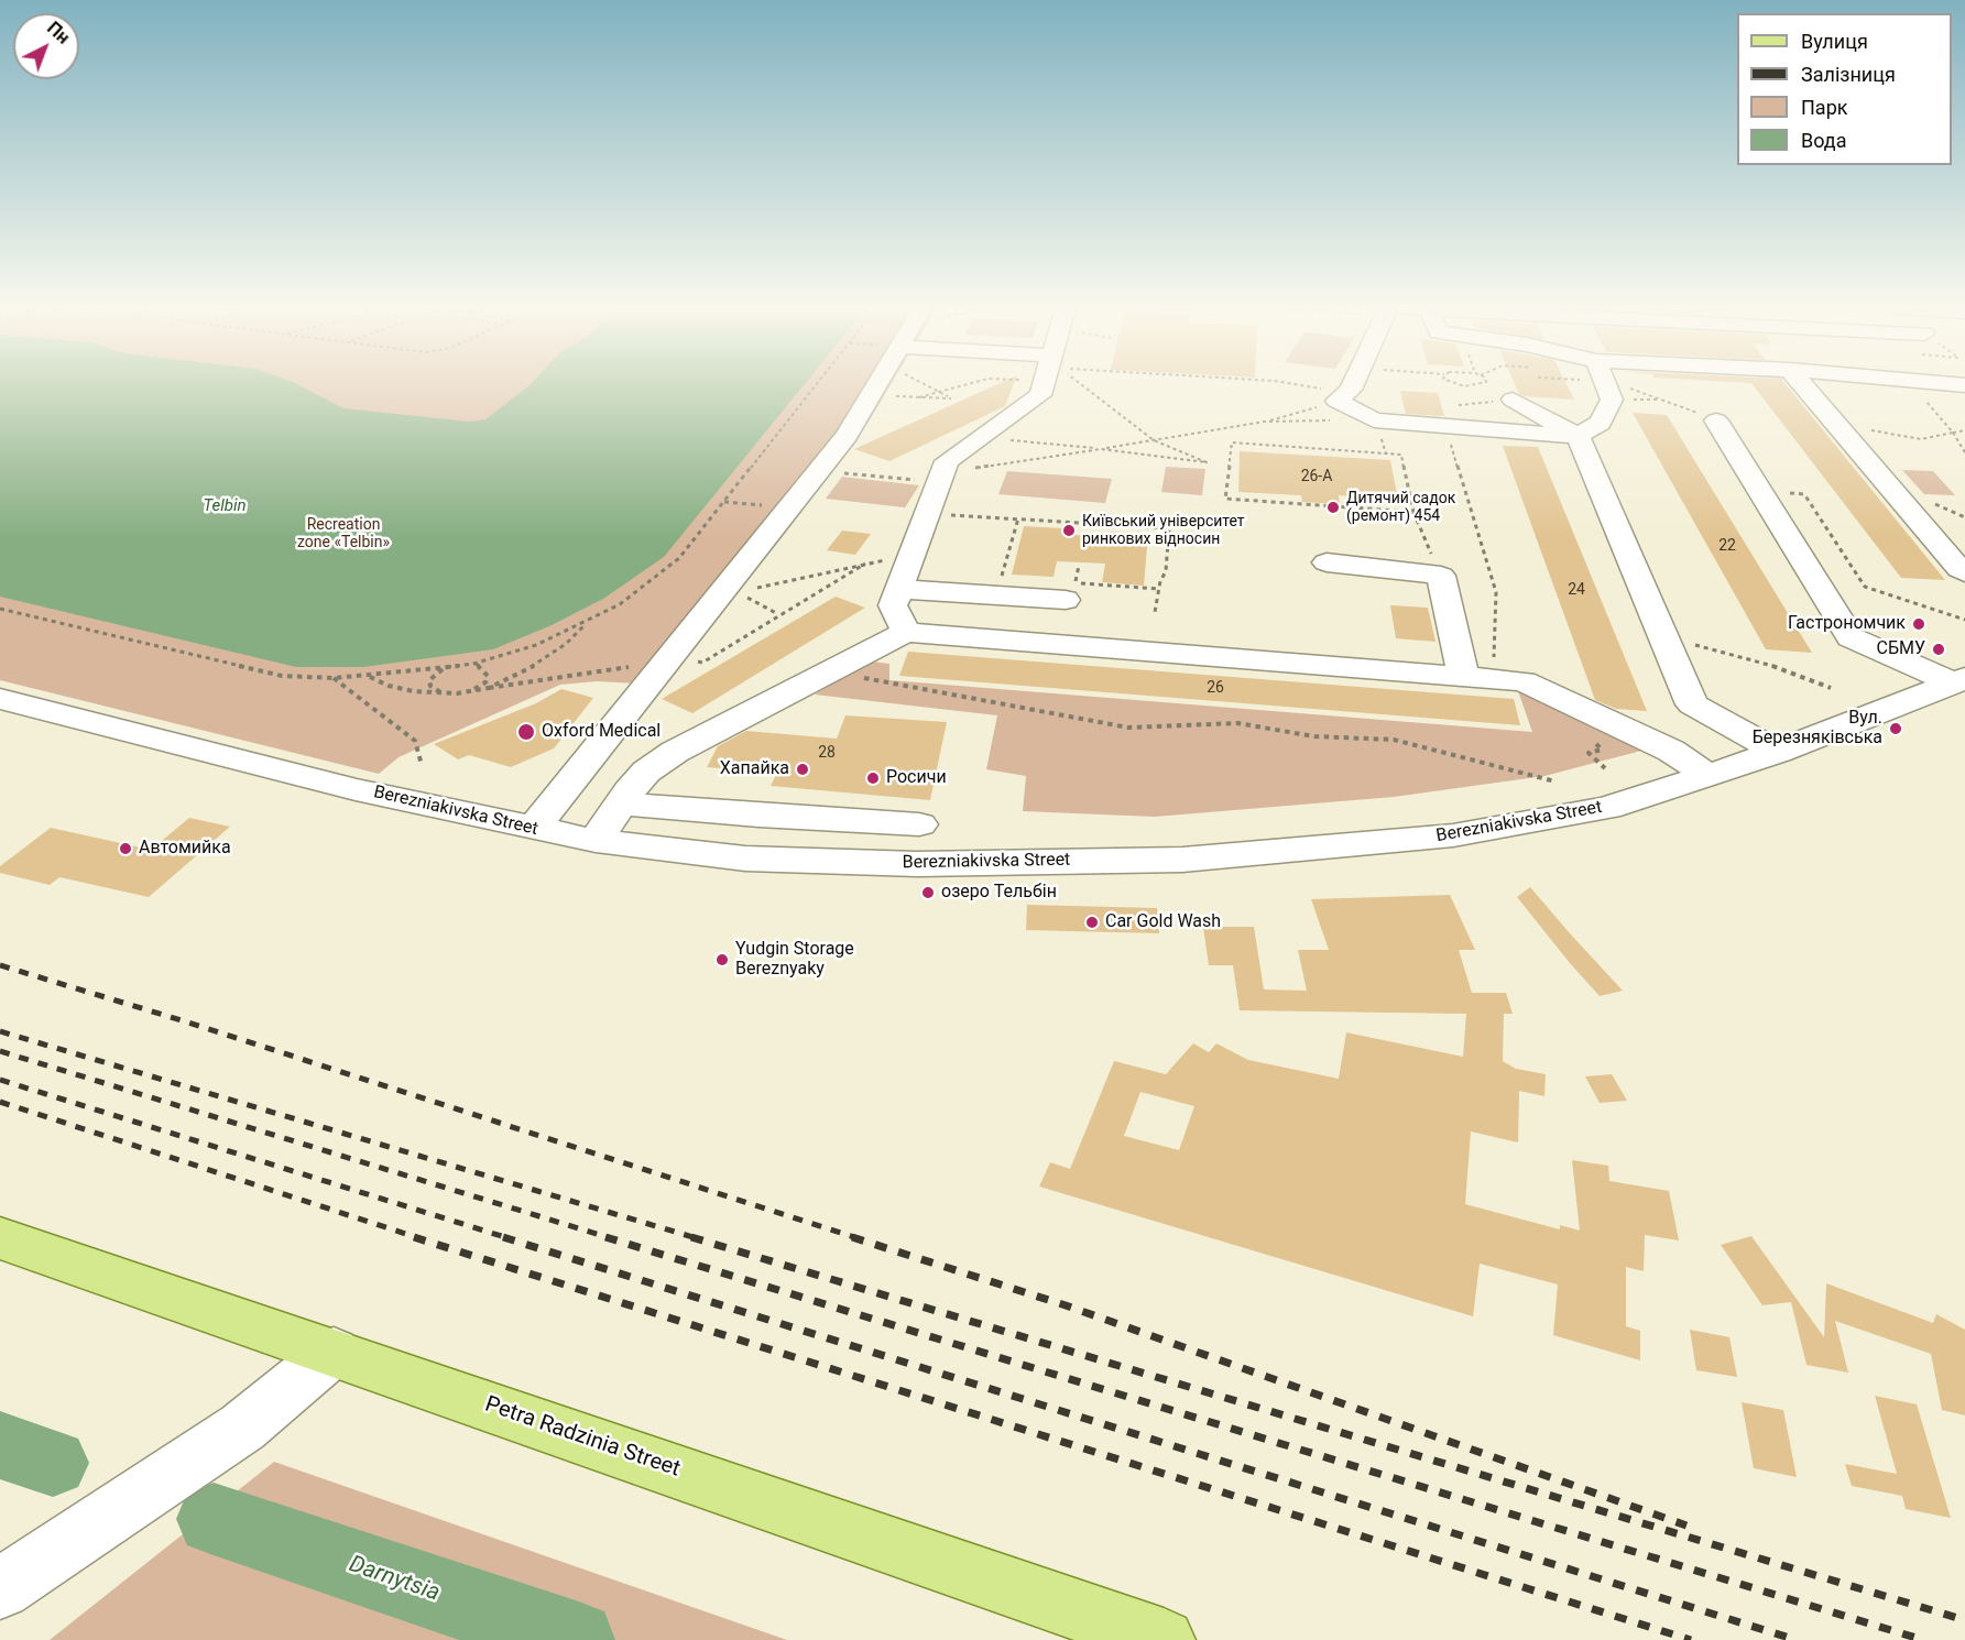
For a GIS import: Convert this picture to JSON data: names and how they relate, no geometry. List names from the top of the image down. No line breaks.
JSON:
{"streets":{"main road":["Petra Radzinia Street"],"street":["Berezniakivska Street"]},"water":["Telbin","Darnytsia"],"parks":["Recreation zone «Telbin»"],"places":["Дитячий садок (ремонт) 454","Київський університет ринкових відносин","Гастрономчик","СБМУ","Вул. Березняківська","Oxford Medical","Хапайка","Росичи","Автомийка","озеро Тельбін","Car Gold Wash","Yudgin Storage Bereznyaky"],"house_numbers":["26-А","22","24","26","28"],"legend":["Вулиця","Залізниця","Парк","Вода"],"north":"top right"}
